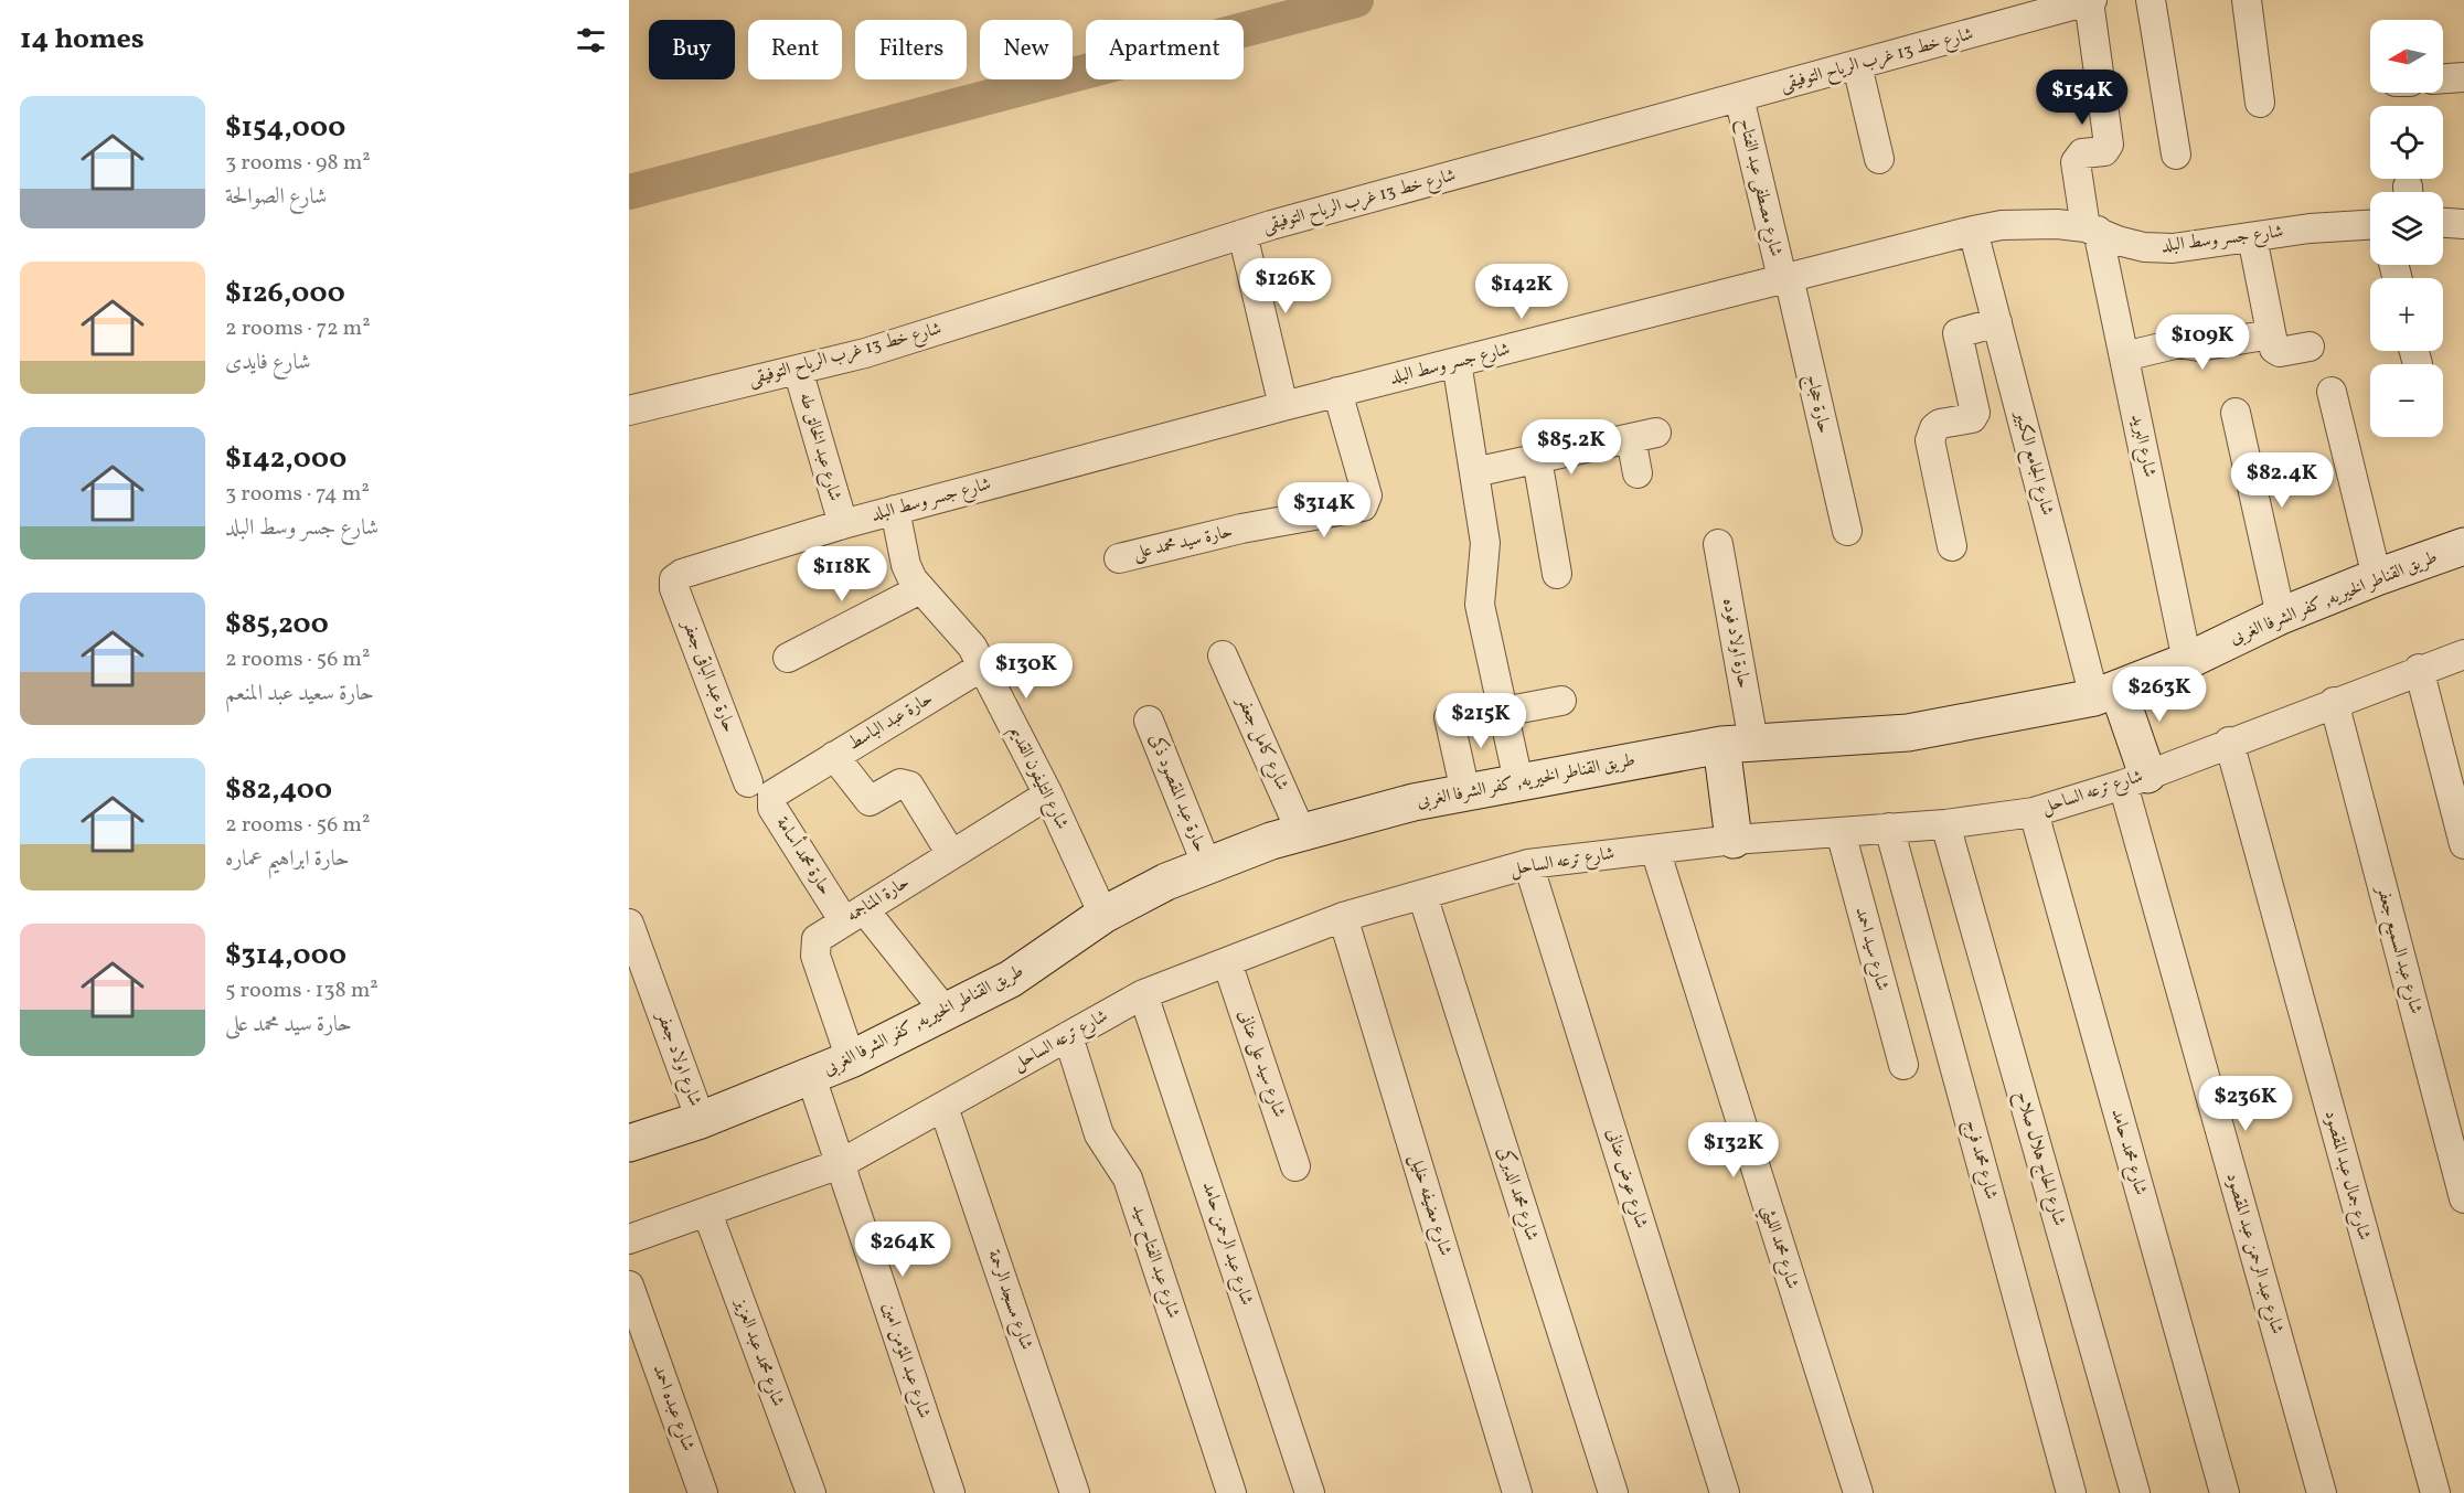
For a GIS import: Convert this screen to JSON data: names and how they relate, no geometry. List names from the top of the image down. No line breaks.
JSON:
{"streets":{"street":["شارع خط 13 غرب الرياح التوفيقى","شارع مصطفى عبد الفتاح","شارع جسر وسط البلد","حارة حجاج","شارع البريد","شارع عبد الخالق طه","شارع الجامع الكبير","حارة سيد محمد على","طريق القناطر الخيريه, كفر الشرفا الغربى","حارة اولاد فوده","حارة عبد الباقى جعفر","حارة عبد الباسط","شارع كامل جعفر","شارع التليفون القديم","شارع ترعه الساحل","حارة عبد المقصود ذكى","حارة محمد أسامة","حارة المناجمه","شارع سيد احمد","شارع عبد السميع جعفر","شارع اولاد جعفر","شارع سيد على عنانى","شارع محمد حامد","شارع الحاج هلال صلاح","شارع محمد فرج","شارع جمال عبد المقصود","شارع عوض عنانى","شارع محمد الدبركى","شارع مضيفه خليل","شارع عبد الرحمن حامد","شارع محمد الليثي","شارع عبد الرحمن عبد المقصود","شارع عبد الفتاح سيد","شارع مسجد الرحمة","شارع محمد عبد العزيز","شارع عبد المؤمن امين","شارع عبده احمد"]},"crossings":[["شارع خط 13 غرب الرياح التوفيقى","شارع مصطفى عبد الفتاح"],["شارع خط 13 غرب الرياح التوفيقى","شارع البريد"],["شارع خط 13 غرب الرياح التوفيقى","شارع عبد الخالق طه"],["شارع مصطفى عبد الفتاح","شارع جسر وسط البلد"],["شارع مصطفى عبد الفتاح","حارة حجاج"],["شارع جسر وسط البلد","حارة حجاج"],["شارع جسر وسط البلد","شارع البريد"],["شارع جسر وسط البلد","شارع عبد الخالق طه"],["شارع جسر وسط البلد","شارع الجامع الكبير"],["شارع جسر وسط البلد","حارة سيد محمد على"],["شارع جسر وسط البلد","حارة عبد الباقى جعفر"],["شارع جسر وسط البلد","شارع التليفون القديم"],["شارع البريد","طريق القناطر الخيريه, كفر الشرفا الغربى"],["شارع الجامع الكبير","طريق القناطر الخيريه, كفر الشرفا الغربى"],["طريق القناطر الخيريه, كفر الشرفا الغربى","حارة اولاد فوده"],["طريق القناطر الخيريه, كفر الشرفا الغربى","شارع كامل جعفر"],["طريق القناطر الخيريه, كفر الشرفا الغربى","شارع التليفون القديم"],["طريق القناطر الخيريه, كفر الشرفا الغربى","حارة عبد المقصود ذكى"],["طريق القناطر الخيريه, كفر الشرفا الغربى","حارة محمد أسامة"],["طريق القناطر الخيريه, كفر الشرفا الغربى","حارة المناجمه"],["طريق القناطر الخيريه, كفر الشرفا الغربى","شارع اولاد جعفر"],["طريق القناطر الخيريه, كفر الشرفا الغربى","شارع عبد المؤمن امين"],["حارة عبد الباسط","شارع التليفون القديم"],["حارة عبد الباسط","حارة محمد أسامة"],["شارع التليفون القديم","حارة المناجمه"],["شارع ترعه الساحل","شارع سيد احمد"],["شارع ترعه الساحل","شارع عبد السميع جعفر"],["شارع ترعه الساحل","شارع سيد على عنانى"],["شارع ترعه الساحل","شارع محمد حامد"],["شارع ترعه الساحل","شارع الحاج هلال صلاح"],["شارع ترعه الساحل","شارع محمد فرج"],["شارع ترعه الساحل","شارع جمال عبد المقصود"],["شارع ترعه الساحل","شارع عوض عنانى"],["شارع ترعه الساحل","شارع محمد الدبركى"],["شارع ترعه الساحل","شارع مضيفه خليل"],["شارع ترعه الساحل","شارع عبد الرحمن حامد"],["شارع ترعه الساحل","شارع محمد الليثي"],["شارع ترعه الساحل","شارع عبد الرحمن عبد المقصود"],["شارع ترعه الساحل","شارع عبد الفتاح سيد"],["شارع ترعه الساحل","شارع مسجد الرحمة"],["شارع ترعه الساحل","شارع محمد عبد العزيز"],["شارع ترعه الساحل","شارع عبد المؤمن امين"],["حارة محمد أسامة","حارة المناجمه"]],"north":"left","page":{"heading":"14 homes","map_buttons":["+","−"],"chip":["Buy","Rent","Filters","New","Apartment"],"price":["$154K","$126K","$142K","$109K","$85.2K","$82.4K","$314K","$118K","$130K","$263K","$215K","$236K","$132K","$264K"],"list":[{"name":"$154,000","note":"3 rooms · 98 m² · شارع الصوالحة"},{"name":"$126,000","note":"2 rooms · 72 m² · شارع فايدى"},{"name":"$142,000","note":"3 rooms · 74 m² · شارع جسر وسط البلد"},{"name":"$85,200","note":"2 rooms · 56 m² · حارة سعيد عبد المنعم"},{"name":"$82,400","note":"2 rooms · 56 m² · حارة ابراهيم عماره"},{"name":"$314,000","note":"5 rooms · 138 m² · حارة سيد محمد على"}]}}
